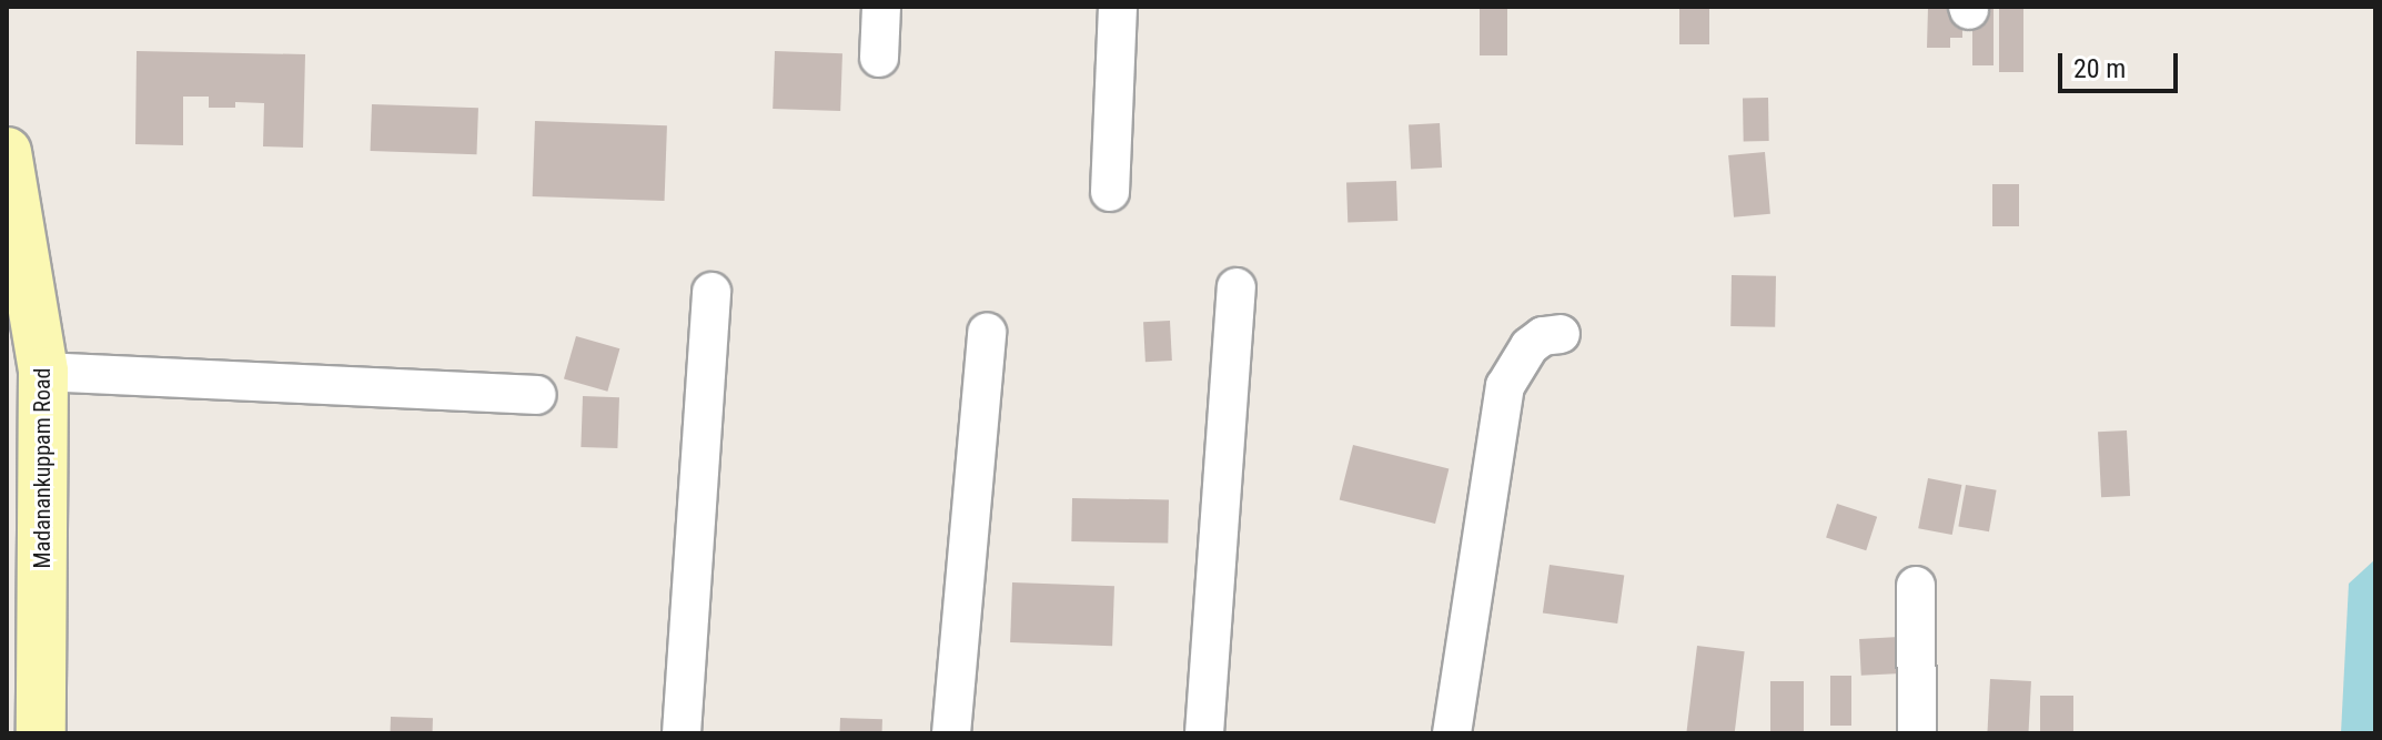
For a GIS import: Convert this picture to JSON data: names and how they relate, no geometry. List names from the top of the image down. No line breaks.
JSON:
{"streets":{"main road":["Madanankuppam Road"]},"scale_bar":"20 m"}
